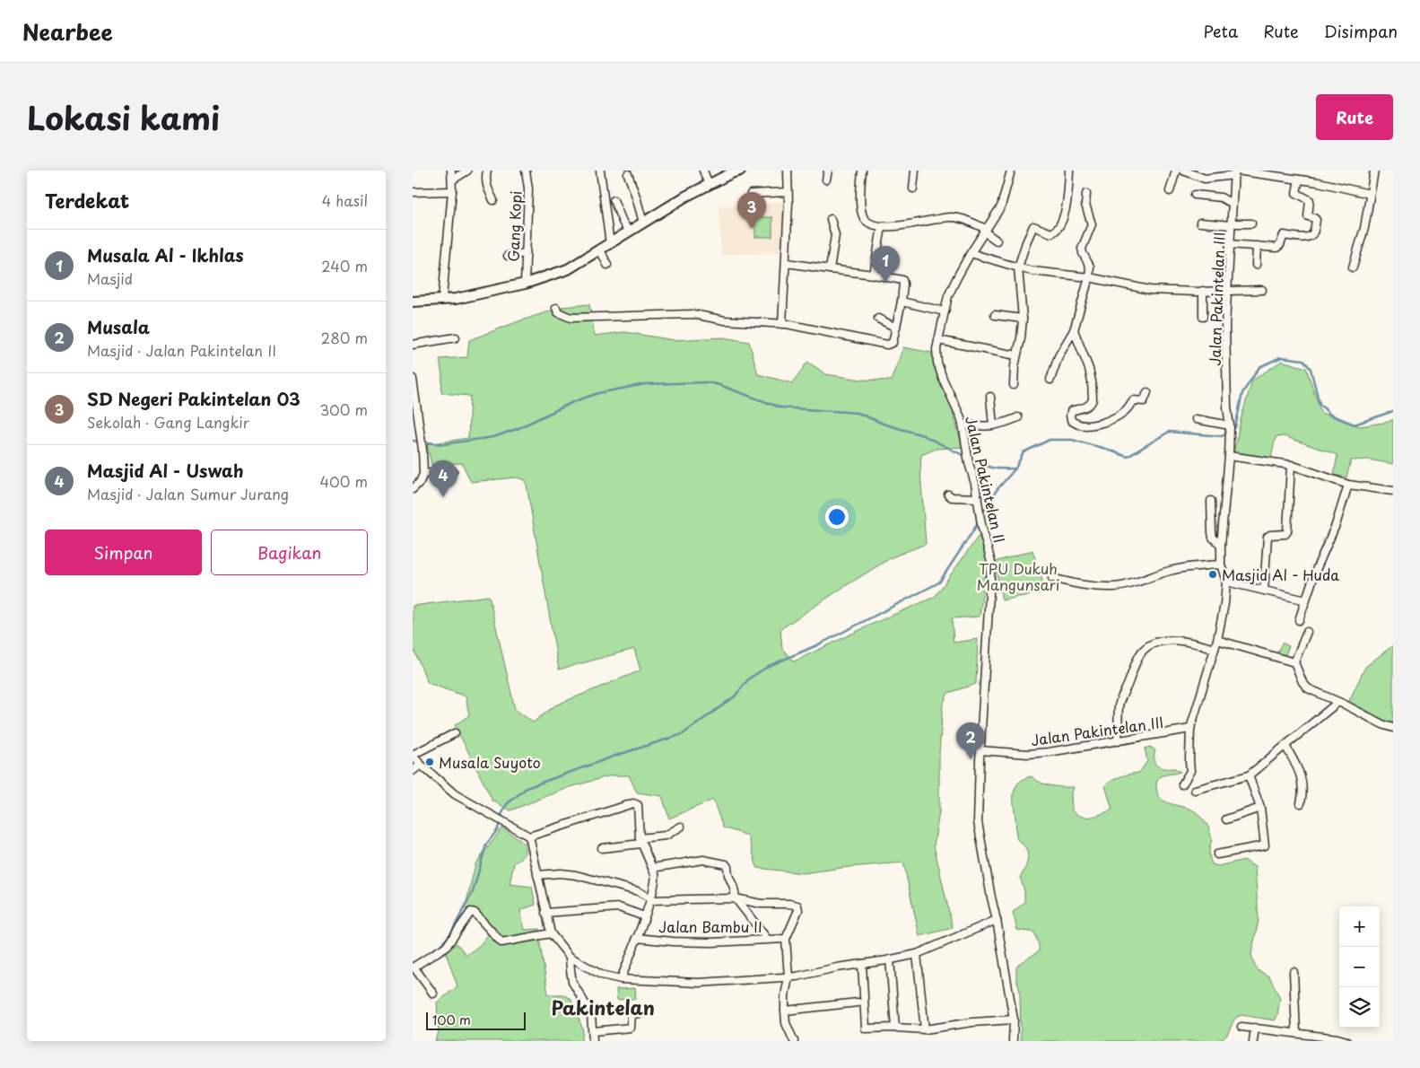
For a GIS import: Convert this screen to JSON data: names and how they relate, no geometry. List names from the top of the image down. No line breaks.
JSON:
{"streets":{"street":["Gang Kopi","Jalan Pakintelan III","Jalan Pakintelan II","Jalan Bambu II"]},"crossings":[["Jalan Pakintelan III","Jalan Pakintelan II"]],"districts":["Pakintelan"],"parks":["TPU Dukuh Mangunsari"],"places":["Masjid Al - Huda","Musala Suyoto"],"scale_bar":"100 m","page":{"header":"Nearbee","nav":["Peta","Rute","Disimpan"],"title":"Lokasi kami","buttons":["Rute",["Simpan","Bagikan"]],"heading":["Terdekat","4 hasil"],"pins":["3","1","4","2"],"list":[{"mark":"1","name":"Musala Al - Ikhlas","note":"Masjid","value":"240 m"},{"mark":"2","name":"Musala","note":"Masjid · Jalan Pakintelan II","value":"280 m"},{"mark":"3","name":"SD Negeri Pakintelan 03","note":"Sekolah · Gang Langkir","value":"300 m"},{"mark":"4","name":"Masjid Al - Uswah","note":"Masjid · Jalan Sumur Jurang","value":"400 m"}],"map_buttons":["+","−"],"scale":"100 m"}}
